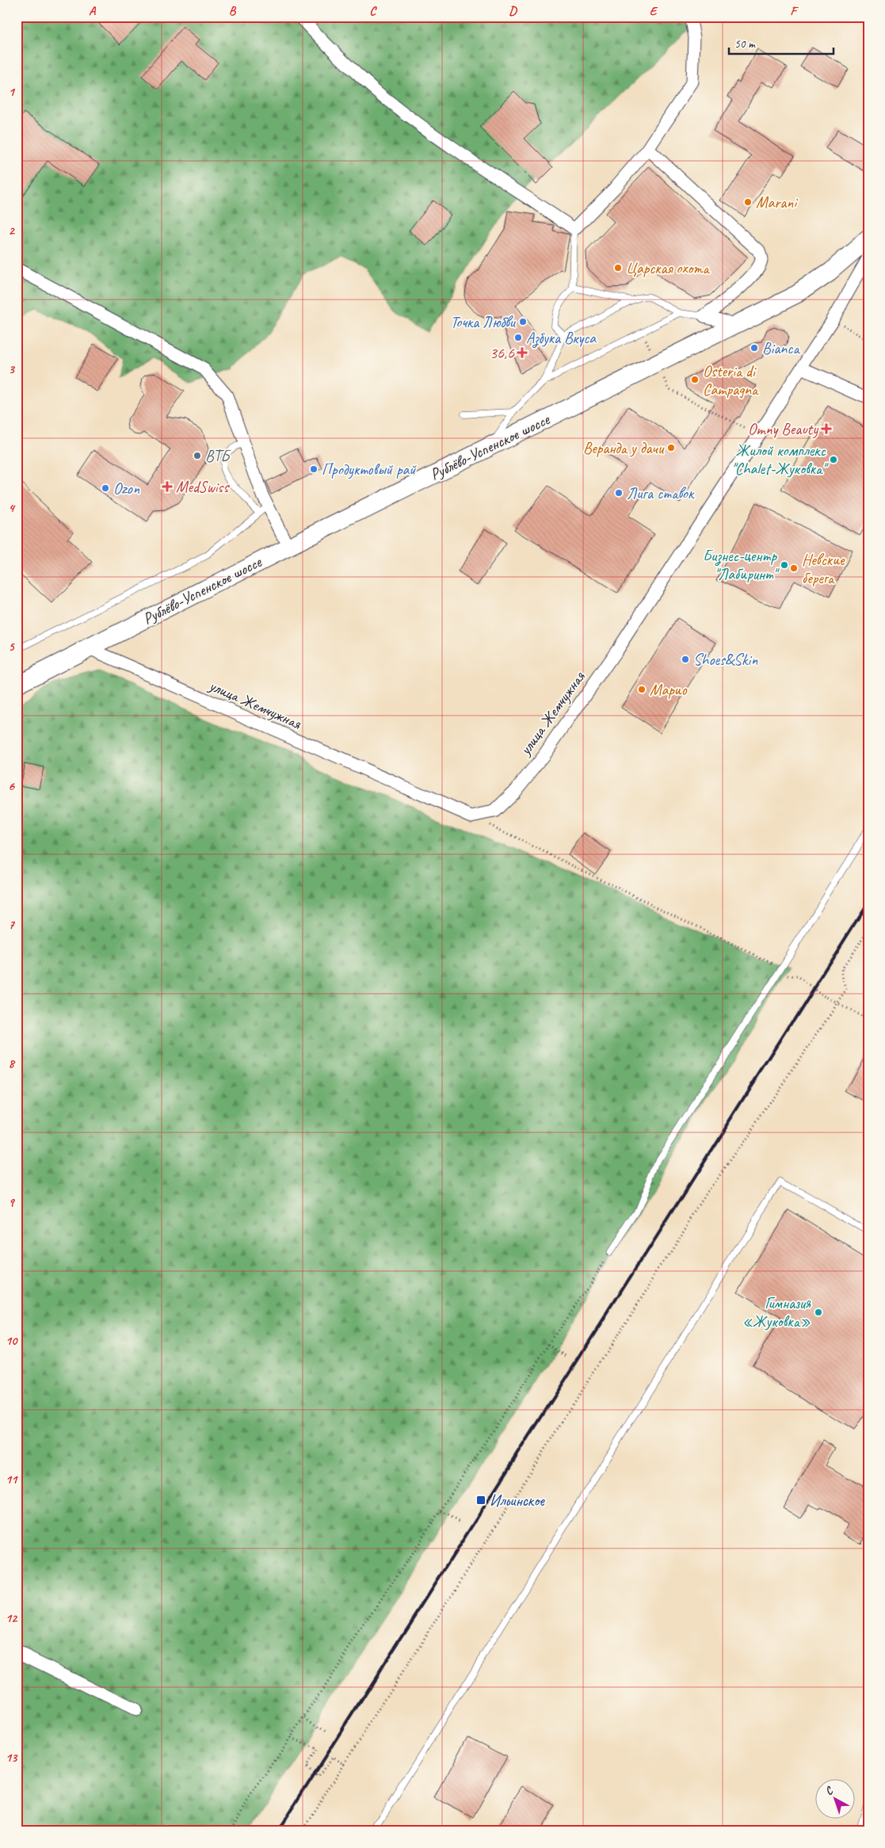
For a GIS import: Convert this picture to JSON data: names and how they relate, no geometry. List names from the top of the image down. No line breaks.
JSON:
{"streets":{"main road":["Рублёво-Успенское шоссе"],"street":["улица Жемчужная"]},"crossings":[["Рублёво-Успенское шоссе","улица Жемчужная"]],"places":{"other":["Marani","Царская охота","Точка Любви","Азбука Вкуса","Bianca","Osteria di Campagna","Веранда у дачи","ВТБ","Жилой комплекс \"Chalet-Жуковка\"","Продуктовый рай","Ozon","Лига ставок","Бизнес-центр \"Лабиринт\"","Невские берега","Shoes&Skin","Марио","Гимназия «Жуковка»"],"health":["36,6","Omny Beauty","MedSwiss"],"transit":["Ильинское"]},"scale_bar":"50 m","north":"top left","grid":{"columns":["A","B","C","D","E","F"],"rows":["1","2","3","4","5","6","7","8","9","10","11","12","13"]}}
